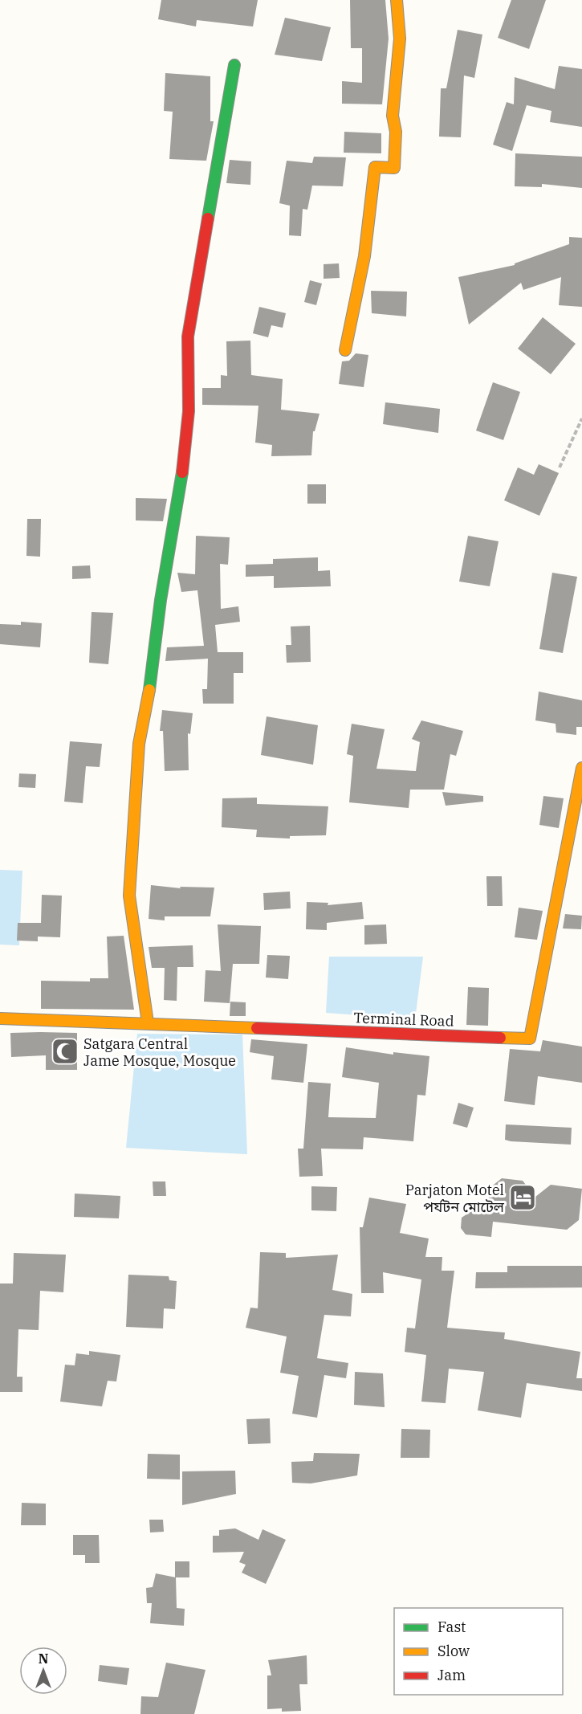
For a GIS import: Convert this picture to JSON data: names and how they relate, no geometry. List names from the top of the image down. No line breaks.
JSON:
{"streets":{"street":["Terminal Road"]},"places":{"mosque":["Satgara Central Jame Mosque, Mosque"],"hotel":["Parjaton Motel পর্যটন মোটেল"]},"legend":["Fast","Slow","Jam"],"north":"top"}
